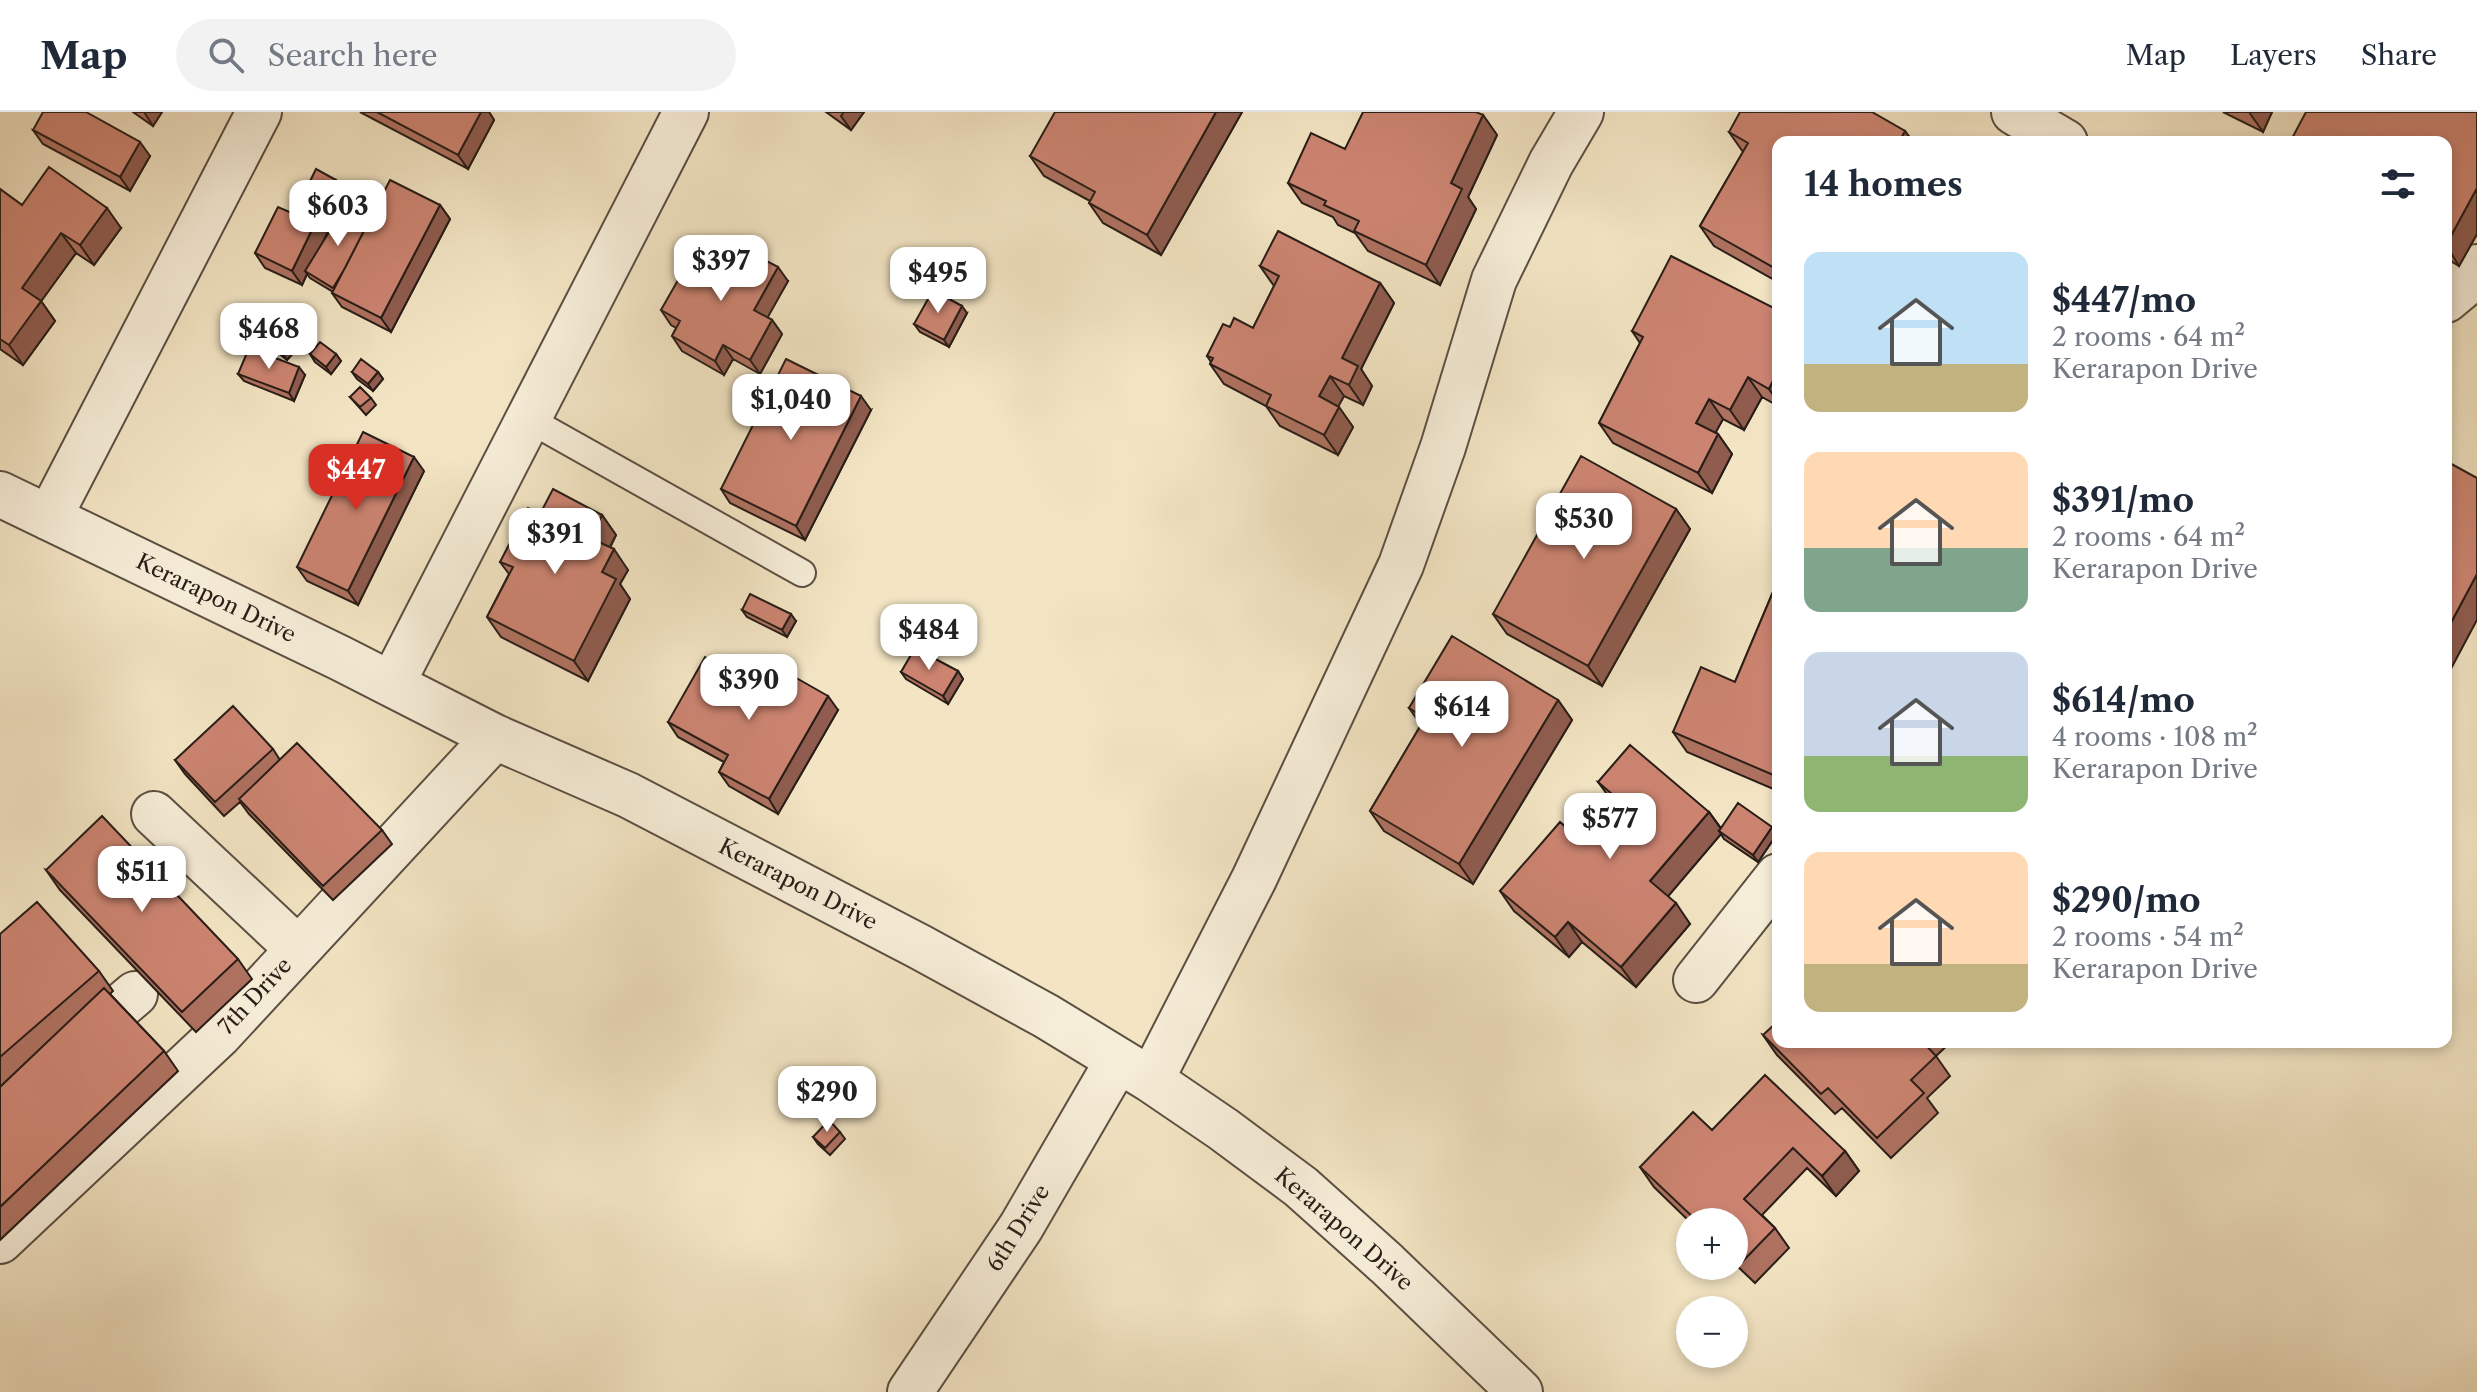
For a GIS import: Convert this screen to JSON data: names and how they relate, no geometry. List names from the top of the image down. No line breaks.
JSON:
{"streets":{"street":["Kerarapon Drive","7th Drive","6th Drive"]},"crossings":[["Kerarapon Drive","7th Drive"],["Kerarapon Drive","6th Drive"]],"page":{"header":"Map","search":"Search here","nav":["Map","Layers","Share"],"heading":"14 homes","price":["$603","$397","$495","$468","$1,040","$447","$530","$391","$484","$390","$614","$577","$511","$290"],"list":[{"name":"$447/mo","note":"2 rooms · 64 m² · Kerarapon Drive"},{"name":"$391/mo","note":"2 rooms · 64 m² · Kerarapon Drive"},{"name":"$614/mo","note":"4 rooms · 108 m² · Kerarapon Drive"},{"name":"$290/mo","note":"2 rooms · 54 m² · Kerarapon Drive"}],"map_buttons":["+","−"]}}
